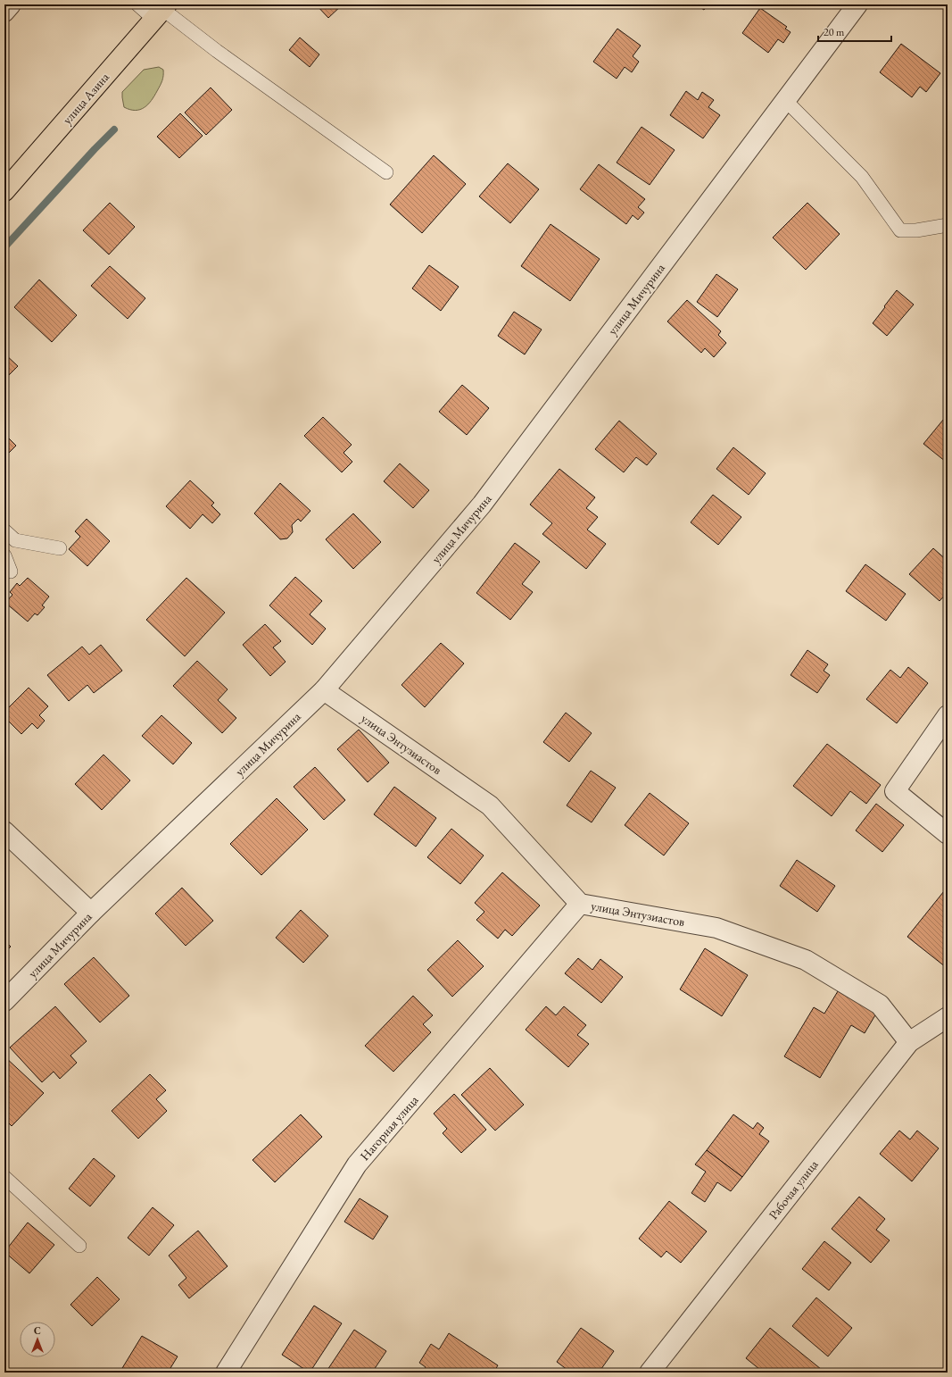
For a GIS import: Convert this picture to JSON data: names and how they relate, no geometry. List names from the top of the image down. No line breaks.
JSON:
{"streets":{"main road":["улица Азина"],"street":["улица Мичурина","улица Энтузиастов","Нагорная улица","Рабочая улица"]},"crossings":[["улица Мичурина","улица Энтузиастов"],["улица Энтузиастов","Нагорная улица"],["улица Энтузиастов","Рабочая улица"]],"scale_bar":"20 m","north":"top"}
